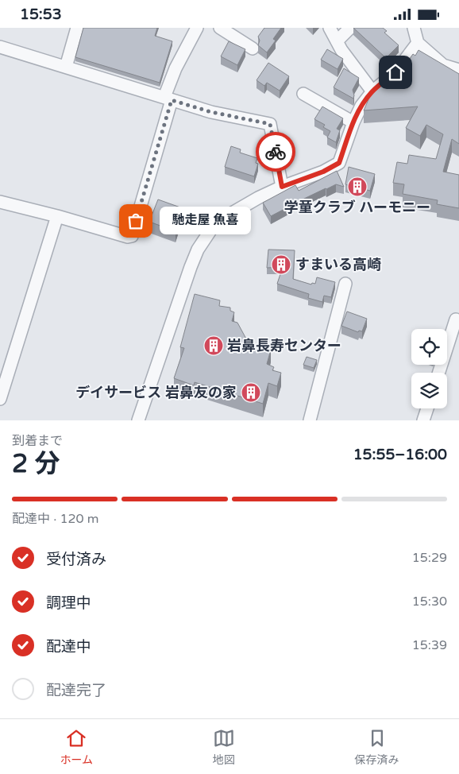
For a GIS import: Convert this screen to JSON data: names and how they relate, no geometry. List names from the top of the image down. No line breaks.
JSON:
{"places":{"building":["学童クラブ ハーモニー","すまいる高崎","岩鼻長寿センター","デイサービス 岩鼻友の家"],"other":["馳走屋 魚喜"]},"page":{"status":"15:53","bubble":"馳走屋 魚喜","heading":["2 分","到着まで","15:55–16:00"],"bar":"配達中 · 120 m","list":[["受付済み","15:29"],["調理中","15:30"],["配達中","15:39"],"配達完了"],"tabs":["ホーム","地図","保存済み"]}}
